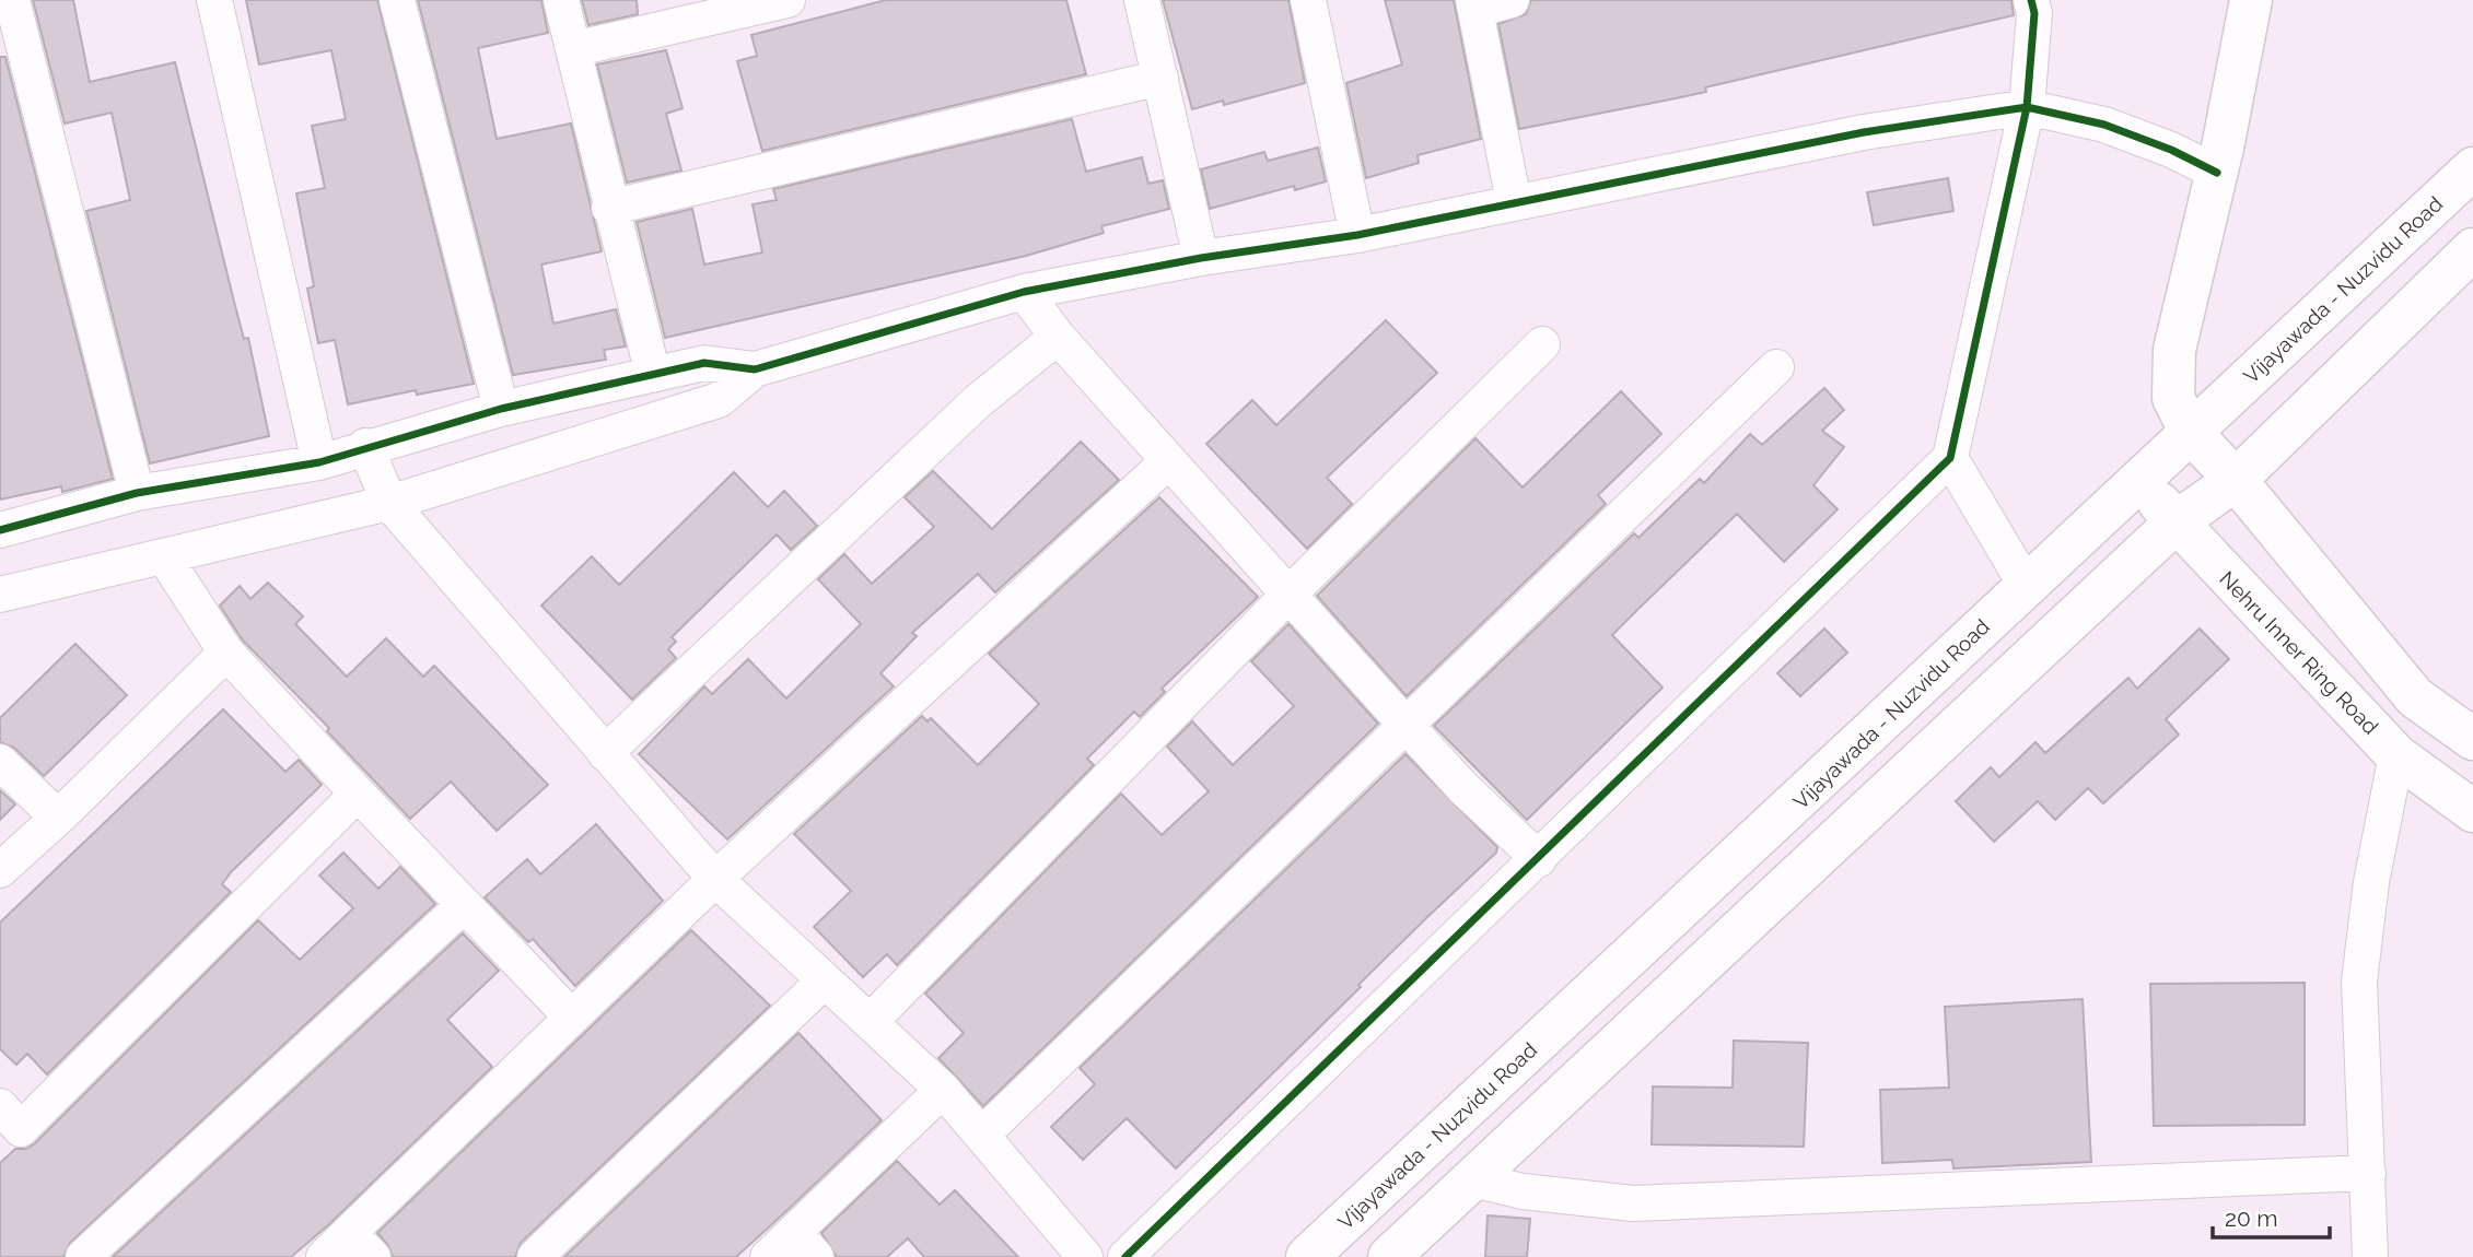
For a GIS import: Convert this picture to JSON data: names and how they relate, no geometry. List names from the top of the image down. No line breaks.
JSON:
{"streets":{"main road":["Vijayawada - Nuzvidu Road","Nehru Inner Ring Road"]},"crossings":[["Vijayawada - Nuzvidu Road","Nehru Inner Ring Road"]],"scale_bar":"20 m"}
